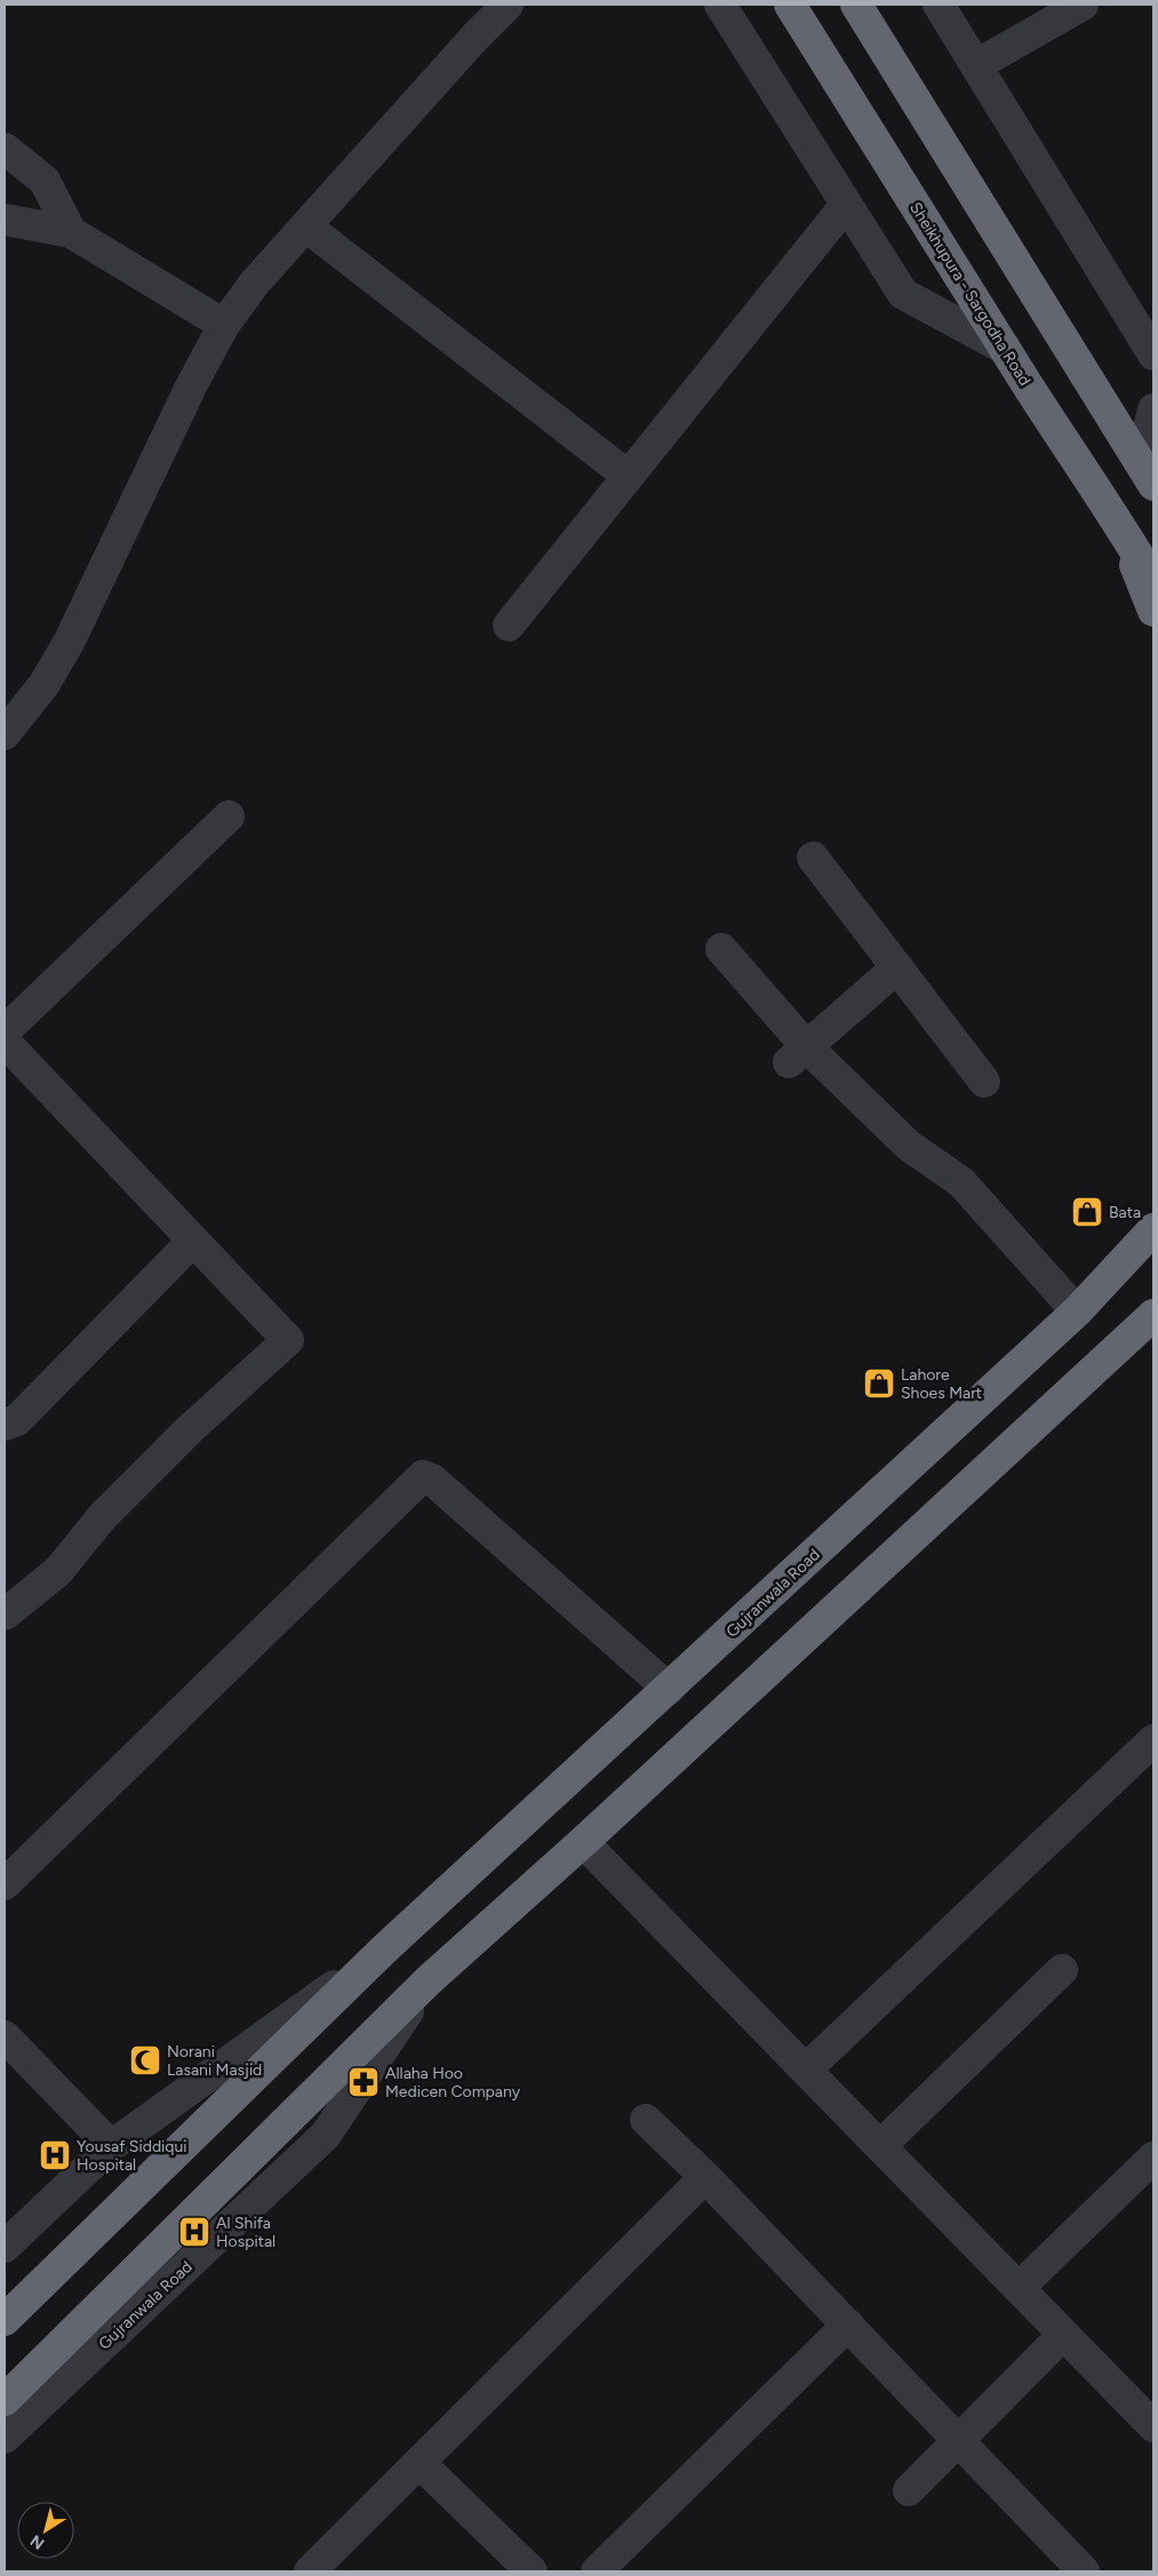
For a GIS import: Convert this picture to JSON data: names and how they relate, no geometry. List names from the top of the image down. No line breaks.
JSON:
{"streets":{"highway":["Sheikhupura - Sargodha Road","Gujranwala Road"]},"places":{"shop":["Bata","Lahore Shoes Mart"],"mosque":["Norani Lasani Masjid"],"pharmacy":["Allaha Hoo Medicen Company"],"hospital":["Yousaf Siddiqui Hospital","Al Shifa Hospital"]},"north":"bottom left"}
